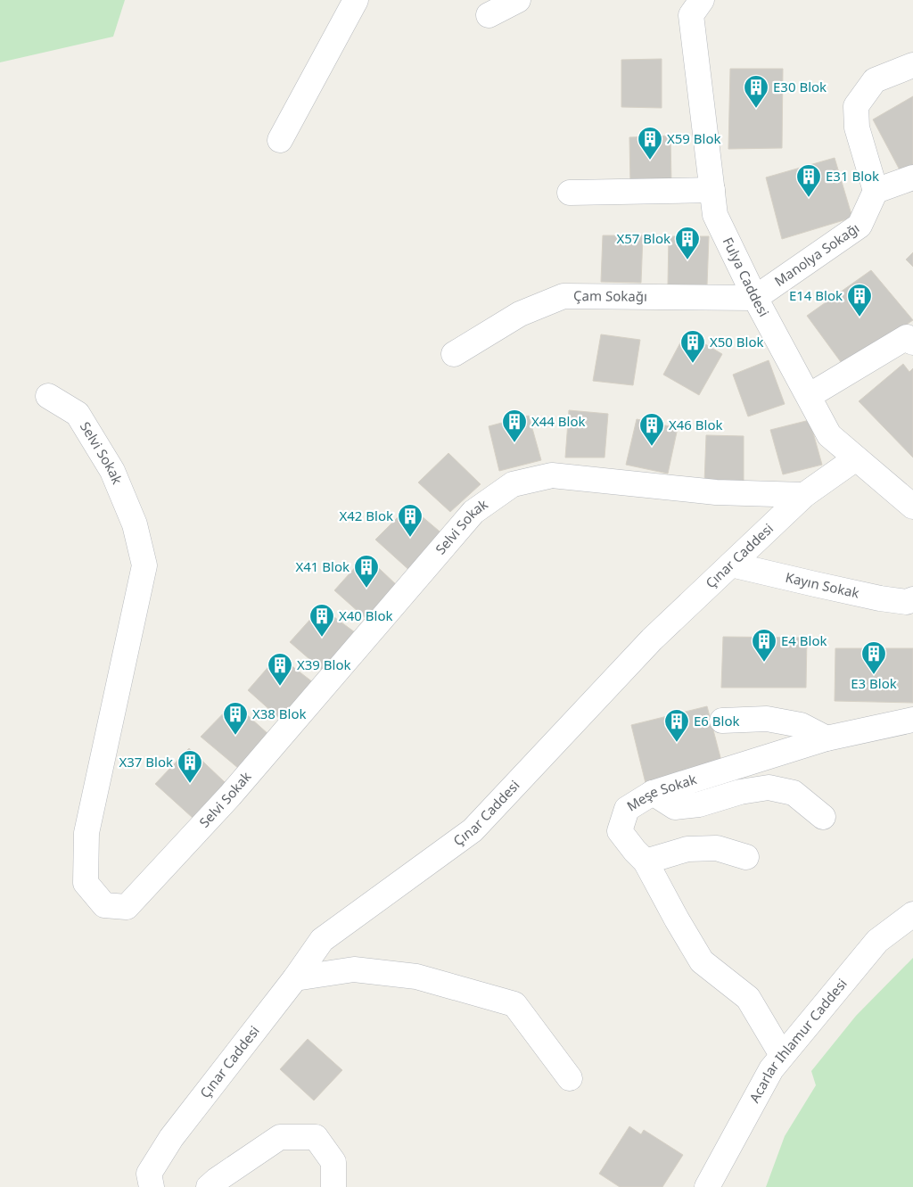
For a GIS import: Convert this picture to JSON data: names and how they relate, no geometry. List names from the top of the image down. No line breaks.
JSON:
{"streets":{"street":["Manolya Sokağı","Fulya Caddesi","Çam Sokağı","Selvi Sokak","Çınar Caddesi","Kayın Sokak","Meşe Sokak","Acarlar Ihlamur Caddesi"]},"crossings":[["Manolya Sokağı","Fulya Caddesi"],["Manolya Sokağı","Çam Sokağı"],["Fulya Caddesi","Çam Sokağı"],["Fulya Caddesi","Çınar Caddesi"],["Selvi Sokak","Çınar Caddesi"],["Çınar Caddesi","Kayın Sokak"],["Meşe Sokak","Acarlar Ihlamur Caddesi"]],"places":{"building":["E30 Blok","X59 Blok","E31 Blok","X57 Blok","E14 Blok","X50 Blok","X44 Blok","X46 Blok","X42 Blok","X41 Blok","X40 Blok","E4 Blok","E3 Blok","X39 Blok","X38 Blok","E6 Blok","X37 Blok"]}}
